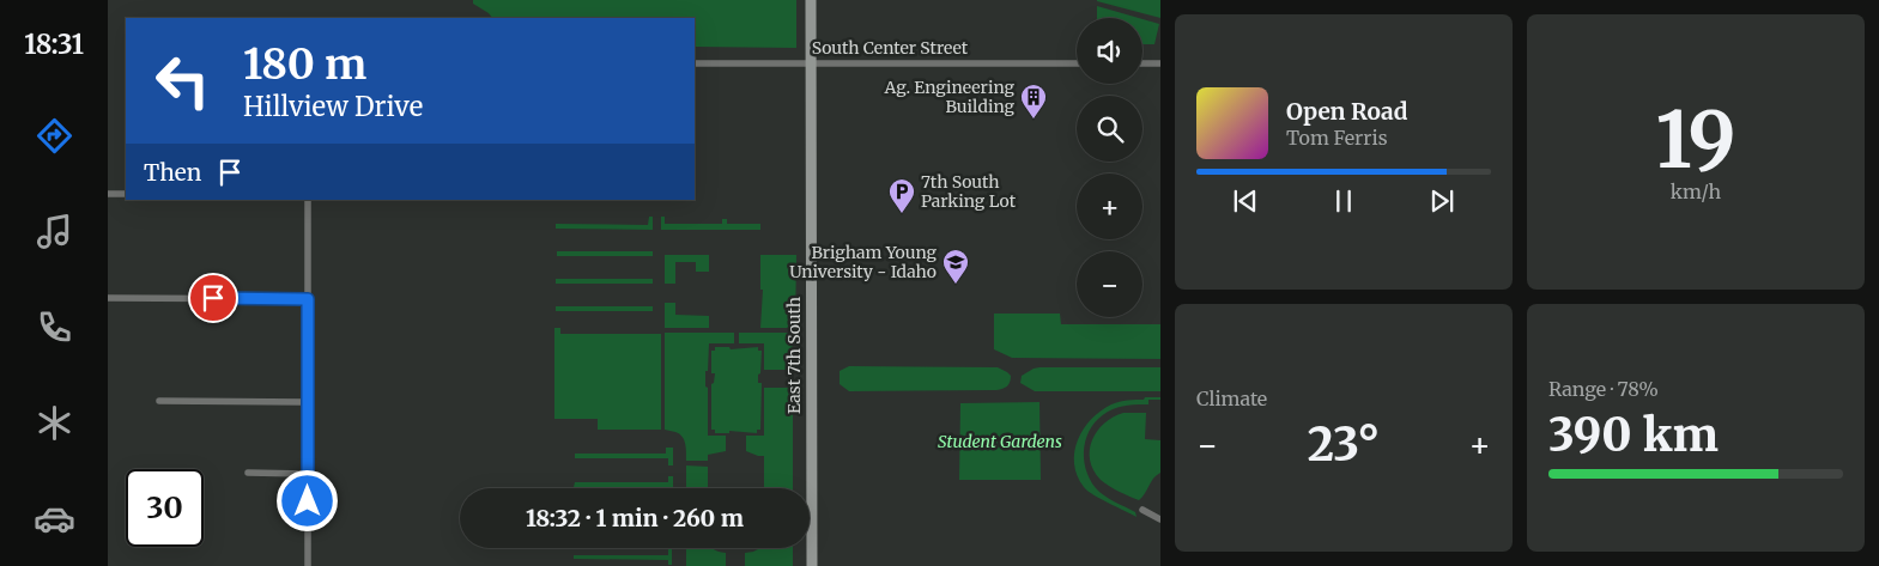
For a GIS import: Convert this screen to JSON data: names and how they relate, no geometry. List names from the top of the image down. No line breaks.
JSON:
{"streets":{"main road":["East 7th South"],"street":["South Center Street"]},"crossings":[["South Center Street","East 7th South"]],"parks":["Student Gardens"],"places":{"building":["Ag. Engineering Building"],"parking":["7th South Parking Lot"],"school or university":["Brigham Young University - Idaho"]},"page":{"tabs":"18:31","tile":[["19","km/h"],"Climate",["Range · 78%","390 km"]],"map_buttons":["+","−"],"turn":["180 m","Hillview Drive"],"song":["Open Road","Tom Ferris"],"then":"Then","heat":["−","23°","+"],"limit":"30","trip":"18:32 · 1 min · 260 m"}}
